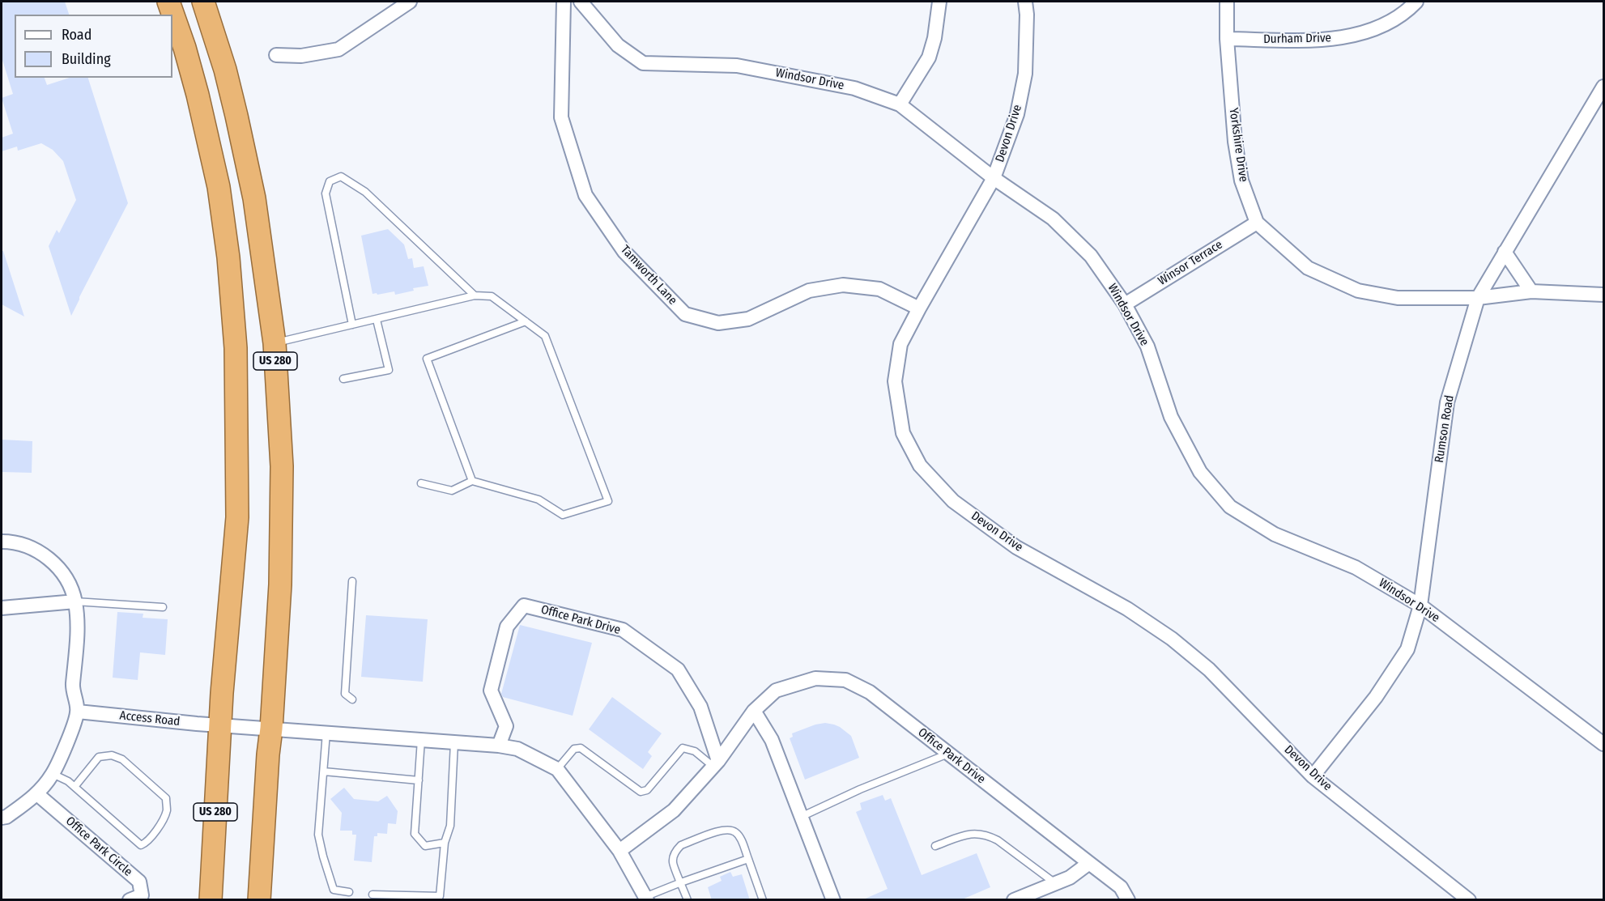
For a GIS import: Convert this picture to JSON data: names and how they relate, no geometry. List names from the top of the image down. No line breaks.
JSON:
{"streets":{"highway":["US 280"],"street":["Durham Drive","Windsor Drive","Devon Drive","Yorkshire Drive","Winsor Terrace","Tamworth Lane","Rumson Road","Office Park Drive","Access Road","Office Park Circle"]},"crossings":[["Durham Drive","Yorkshire Drive"],["Windsor Drive","Devon Drive"],["Windsor Drive","Winsor Terrace"],["Windsor Drive","Rumson Road"],["Devon Drive","Tamworth Lane"],["Devon Drive","Rumson Road"],["Yorkshire Drive","Winsor Terrace"],["Yorkshire Drive","Rumson Road"],["US 280","Access Road"]],"legend":["Road","Building"]}
